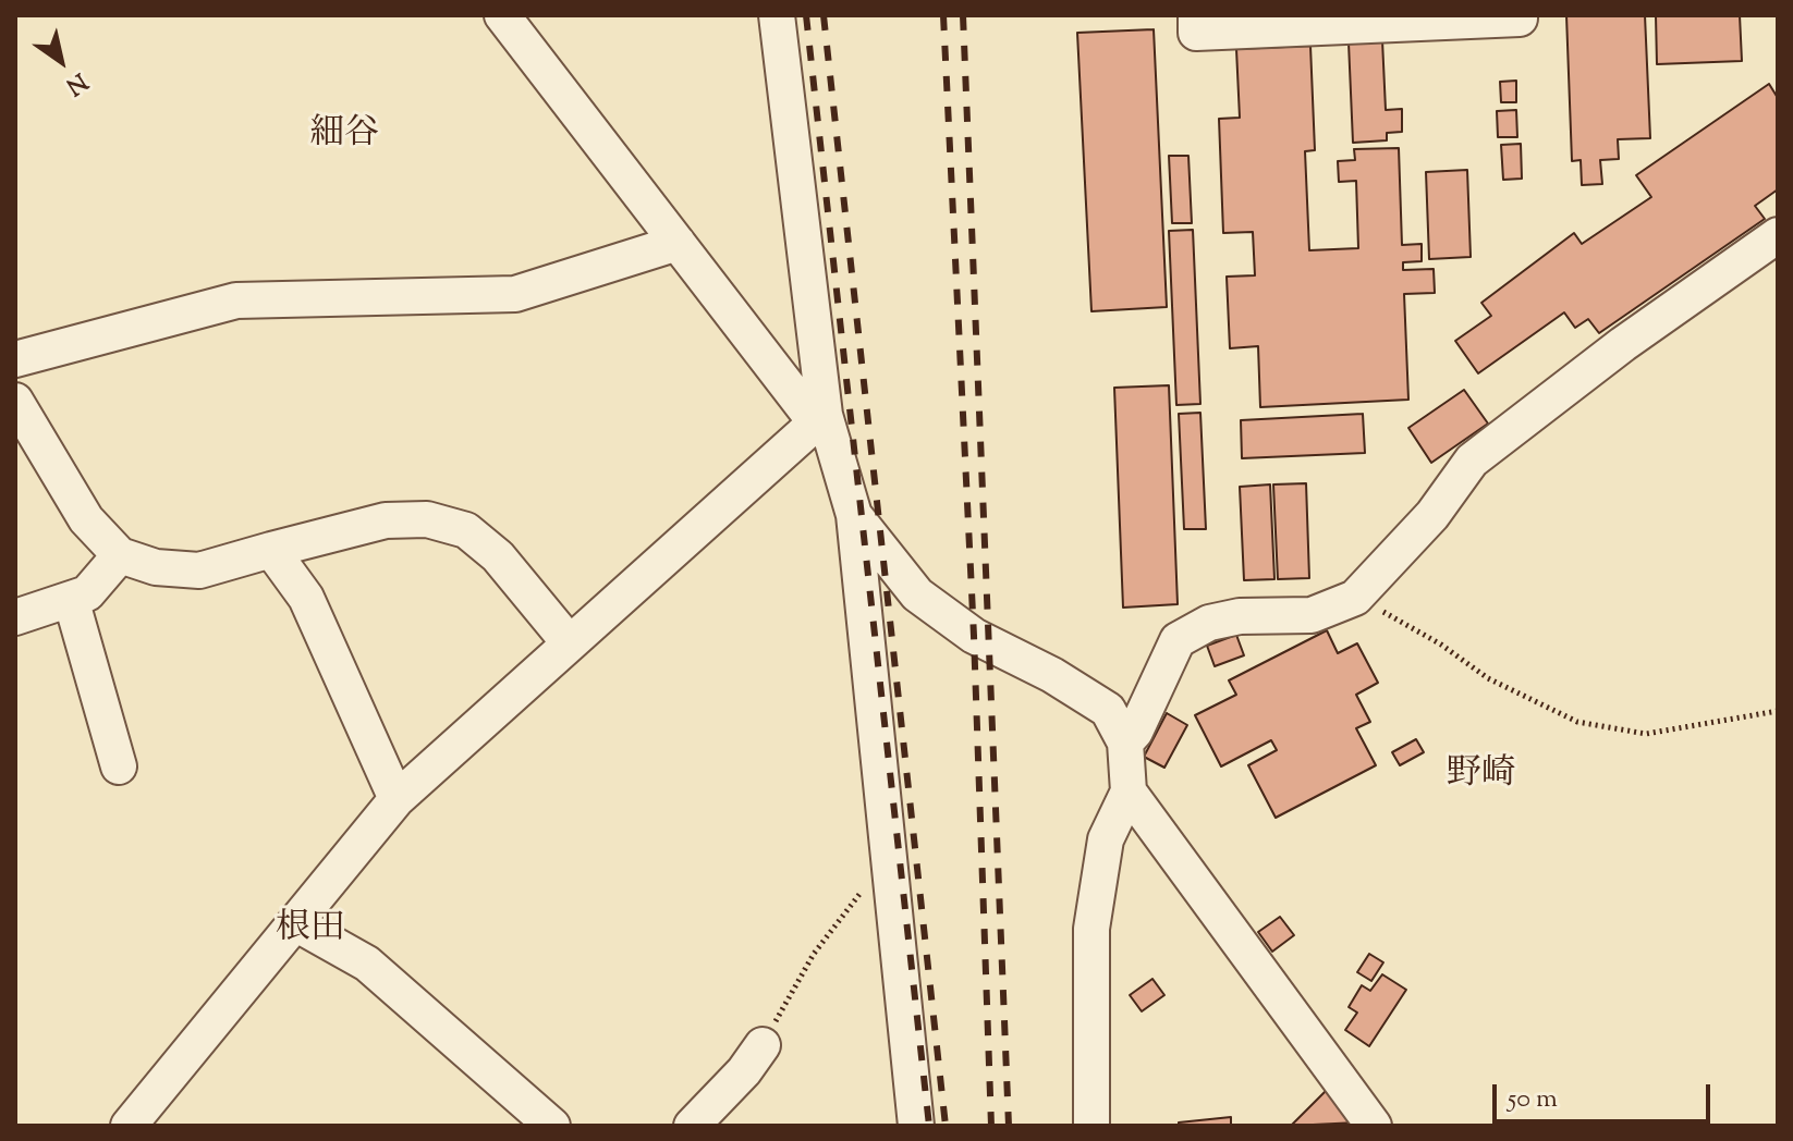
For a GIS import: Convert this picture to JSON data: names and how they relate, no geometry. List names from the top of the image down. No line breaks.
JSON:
{"districts":["細谷","野崎","根田"],"scale_bar":"50 m","north":"bottom right"}
